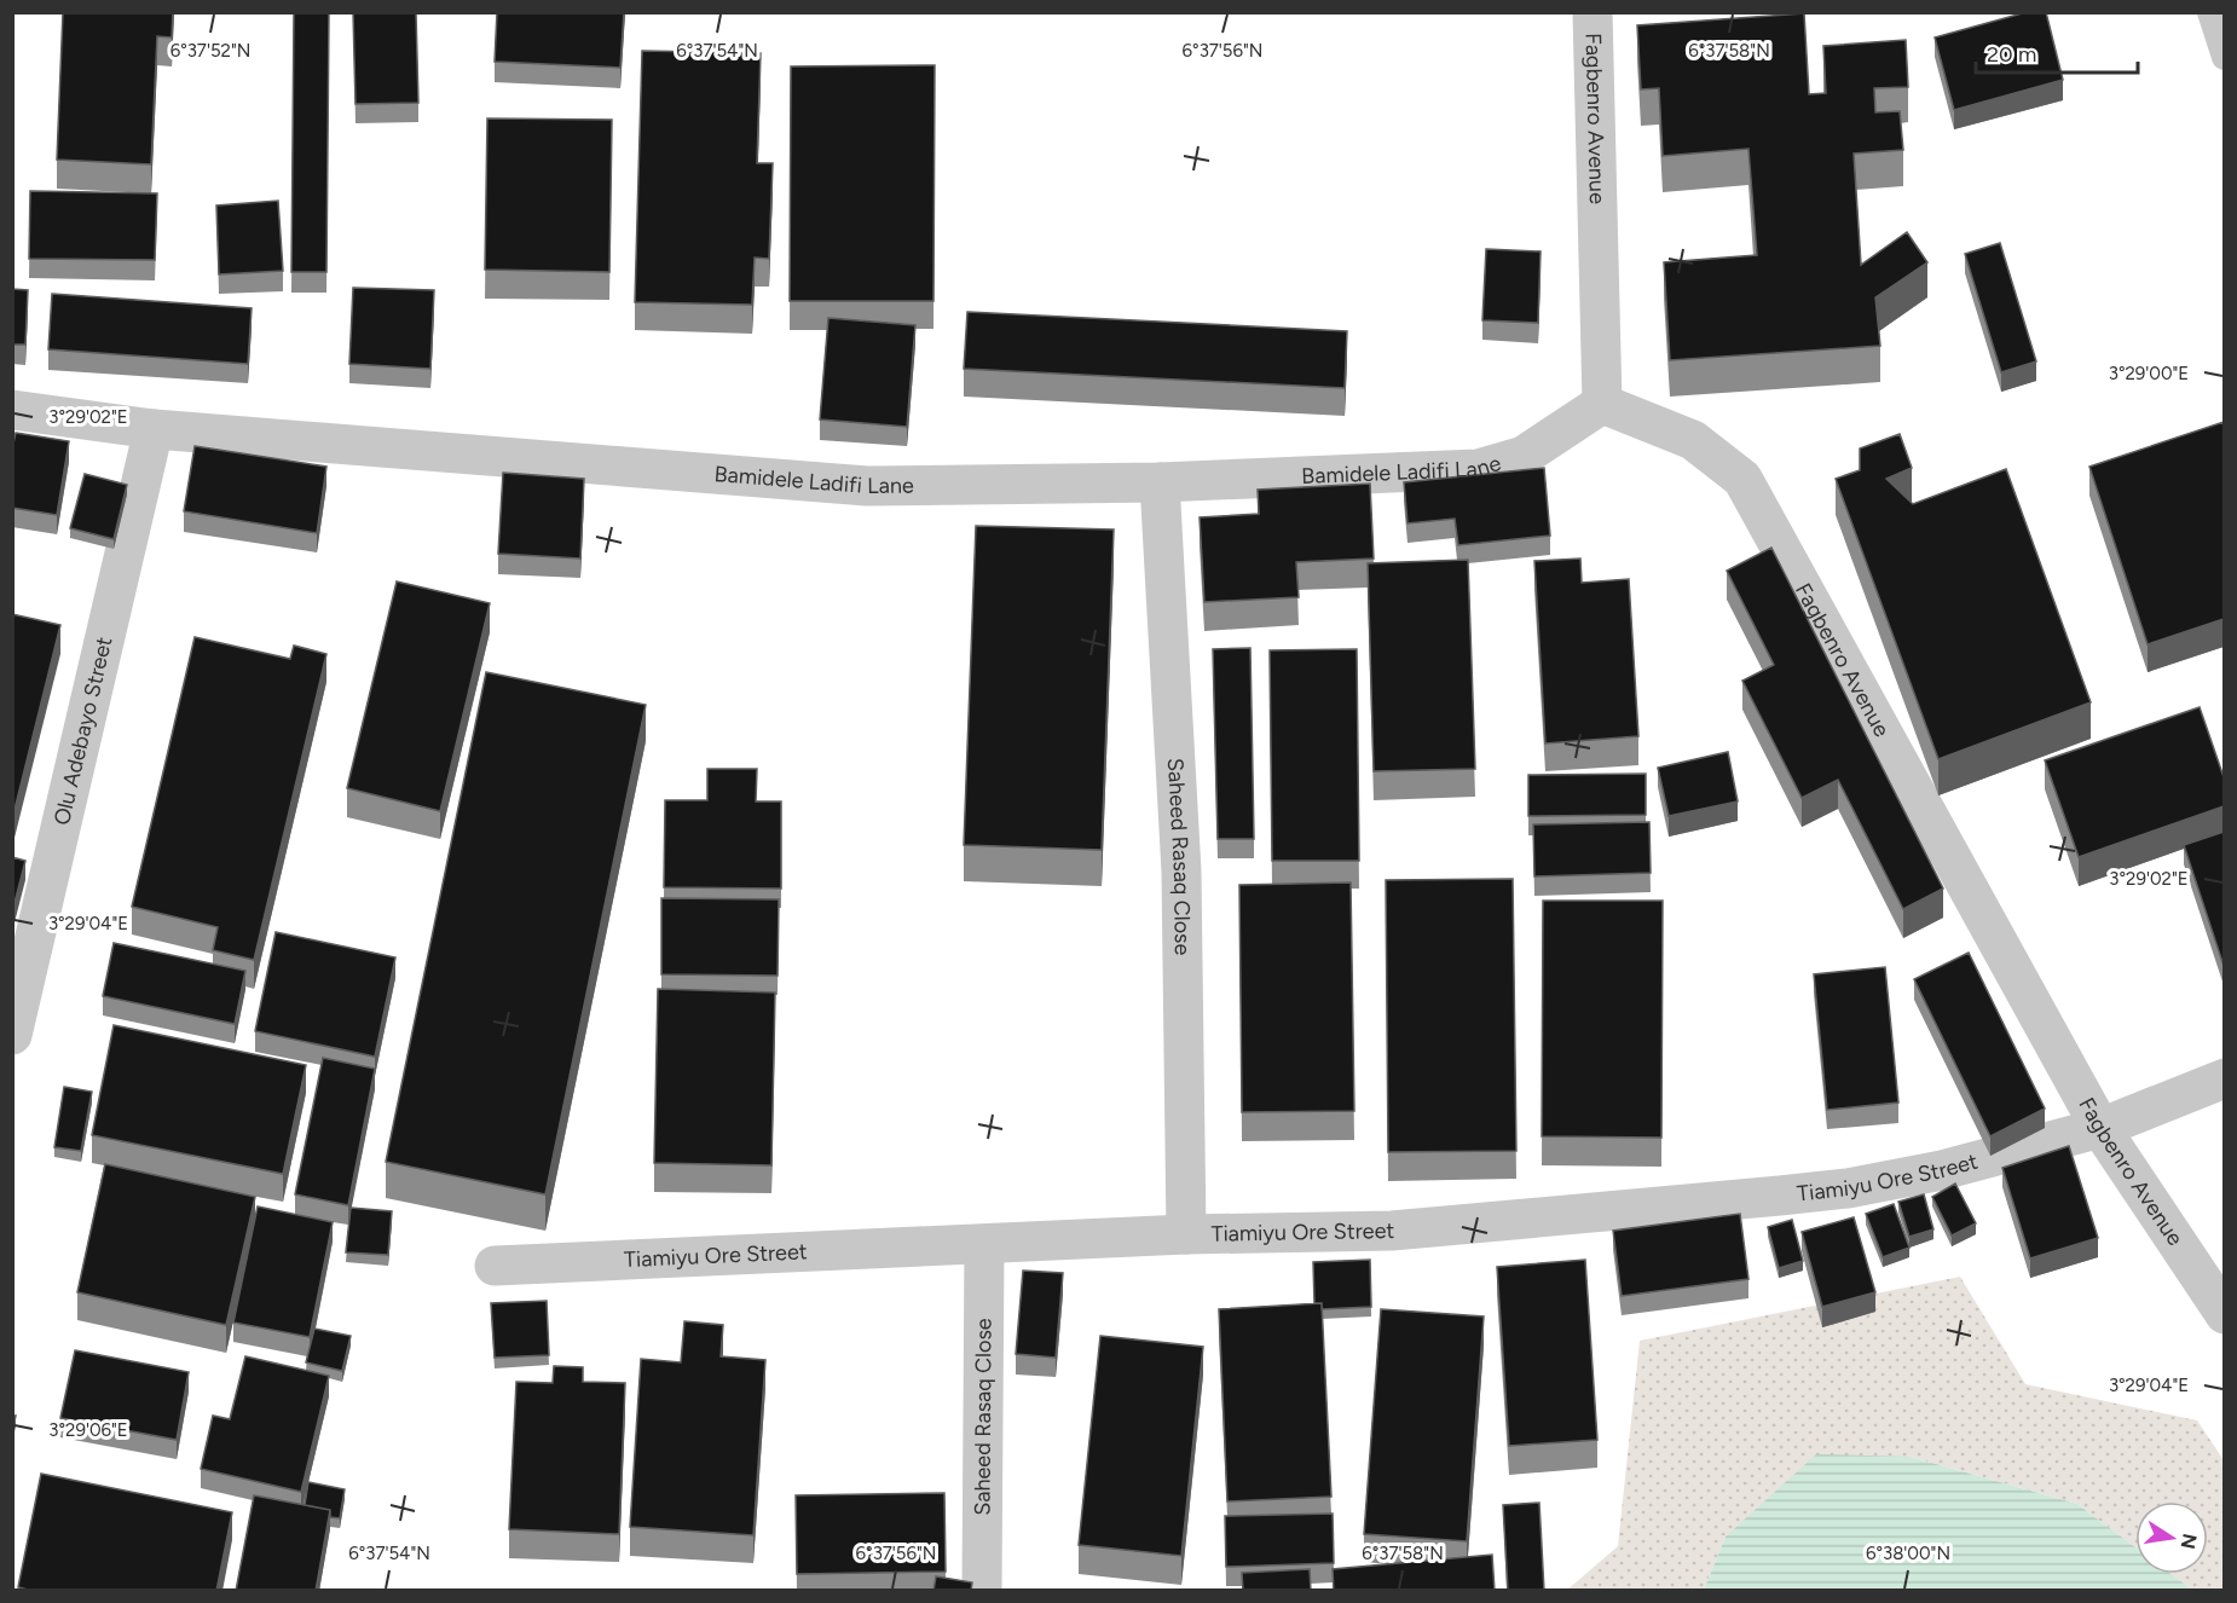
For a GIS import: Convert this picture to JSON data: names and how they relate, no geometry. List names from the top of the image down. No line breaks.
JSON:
{"streets":{"street":["Fagbenro Avenue","Bamidele Ladifi Lane","Olu Adebayo Street","Saheed Rasaq Close","Tiamiyu Ore Street"]},"crossings":[["Fagbenro Avenue","Bamidele Ladifi Lane"],["Fagbenro Avenue","Tiamiyu Ore Street"],["Bamidele Ladifi Lane","Olu Adebayo Street"],["Bamidele Ladifi Lane","Saheed Rasaq Close"],["Saheed Rasaq Close","Tiamiyu Ore Street"]],"scale_bar":"20 m","north":"right","coordinates":["6°37'52\"N","6°37'54\"N","6°37'56\"N","6°37'58\"N","3°29'00\"E","3°29'02\"E","3°29'04\"E","3°29'06\"E","6°38'00\"N"]}
